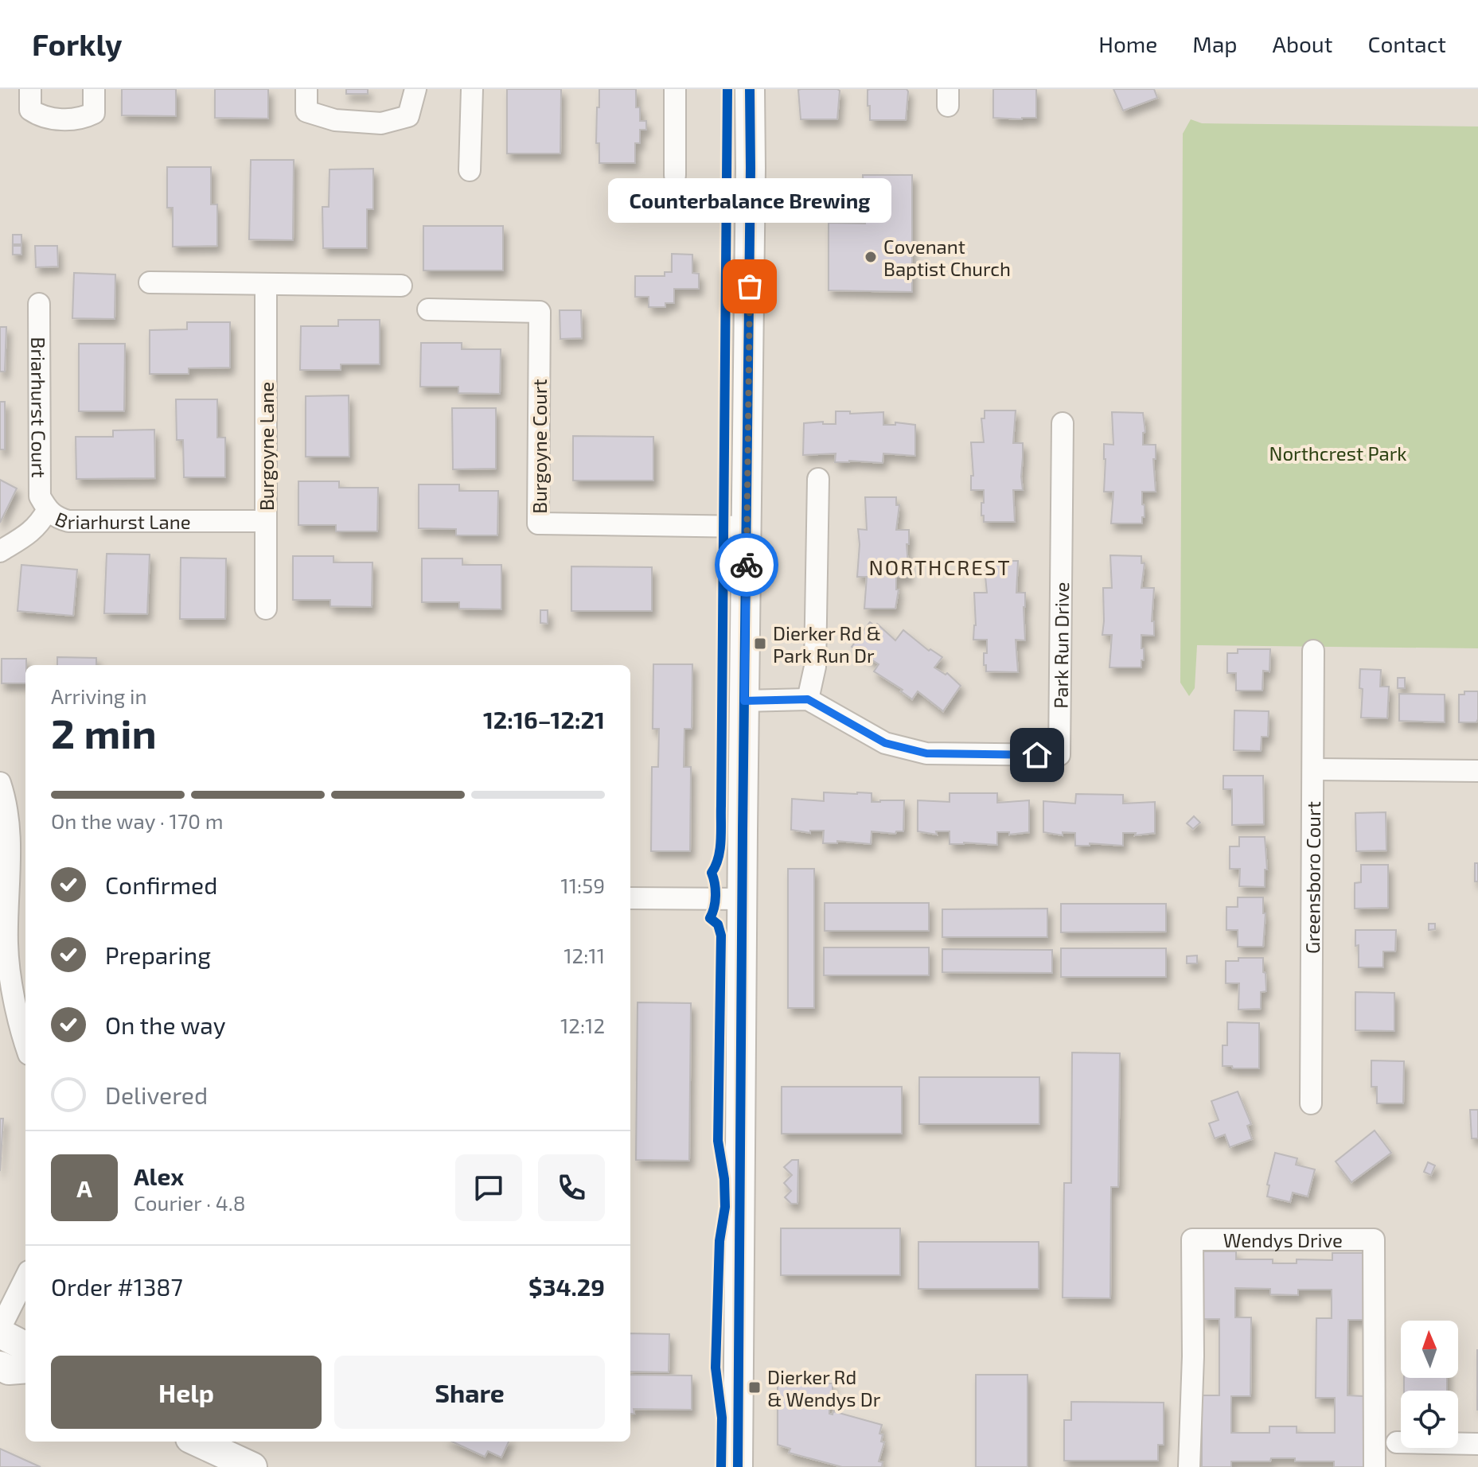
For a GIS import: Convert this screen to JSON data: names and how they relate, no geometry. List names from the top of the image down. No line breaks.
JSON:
{"streets":{"street":["Briarhurst Court","Burgoyne Lane","Burgoyne Court","Briarhurst Lane","Park Run Drive","Greensboro Court","Wendys Drive"]},"crossings":[["Briarhurst Court","Briarhurst Lane"],["Burgoyne Lane","Briarhurst Lane"]],"districts":["NORTHCREST"],"parks":["Northcrest Park"],"places":{"other":["Covenant Baptist Church","Counterbalance Brewing"],"transit":["Dierker Rd & Park Run Dr","Dierker Rd & Wendys Dr"]},"north":"top","page":{"header":"Forkly","nav":["Home","Map","About","Contact"],"bubble":"Counterbalance Brewing","heading":["2 min","Arriving in","12:16–12:21"],"panel":["Alex","Courier · 4.8","Order #1387","$34.29"],"bar":"On the way · 170 m","list":[["Confirmed","11:59"],["Preparing","12:11"],["On the way","12:12"],"Delivered"],"round":"A","buttons":["Help","Share"]}}
